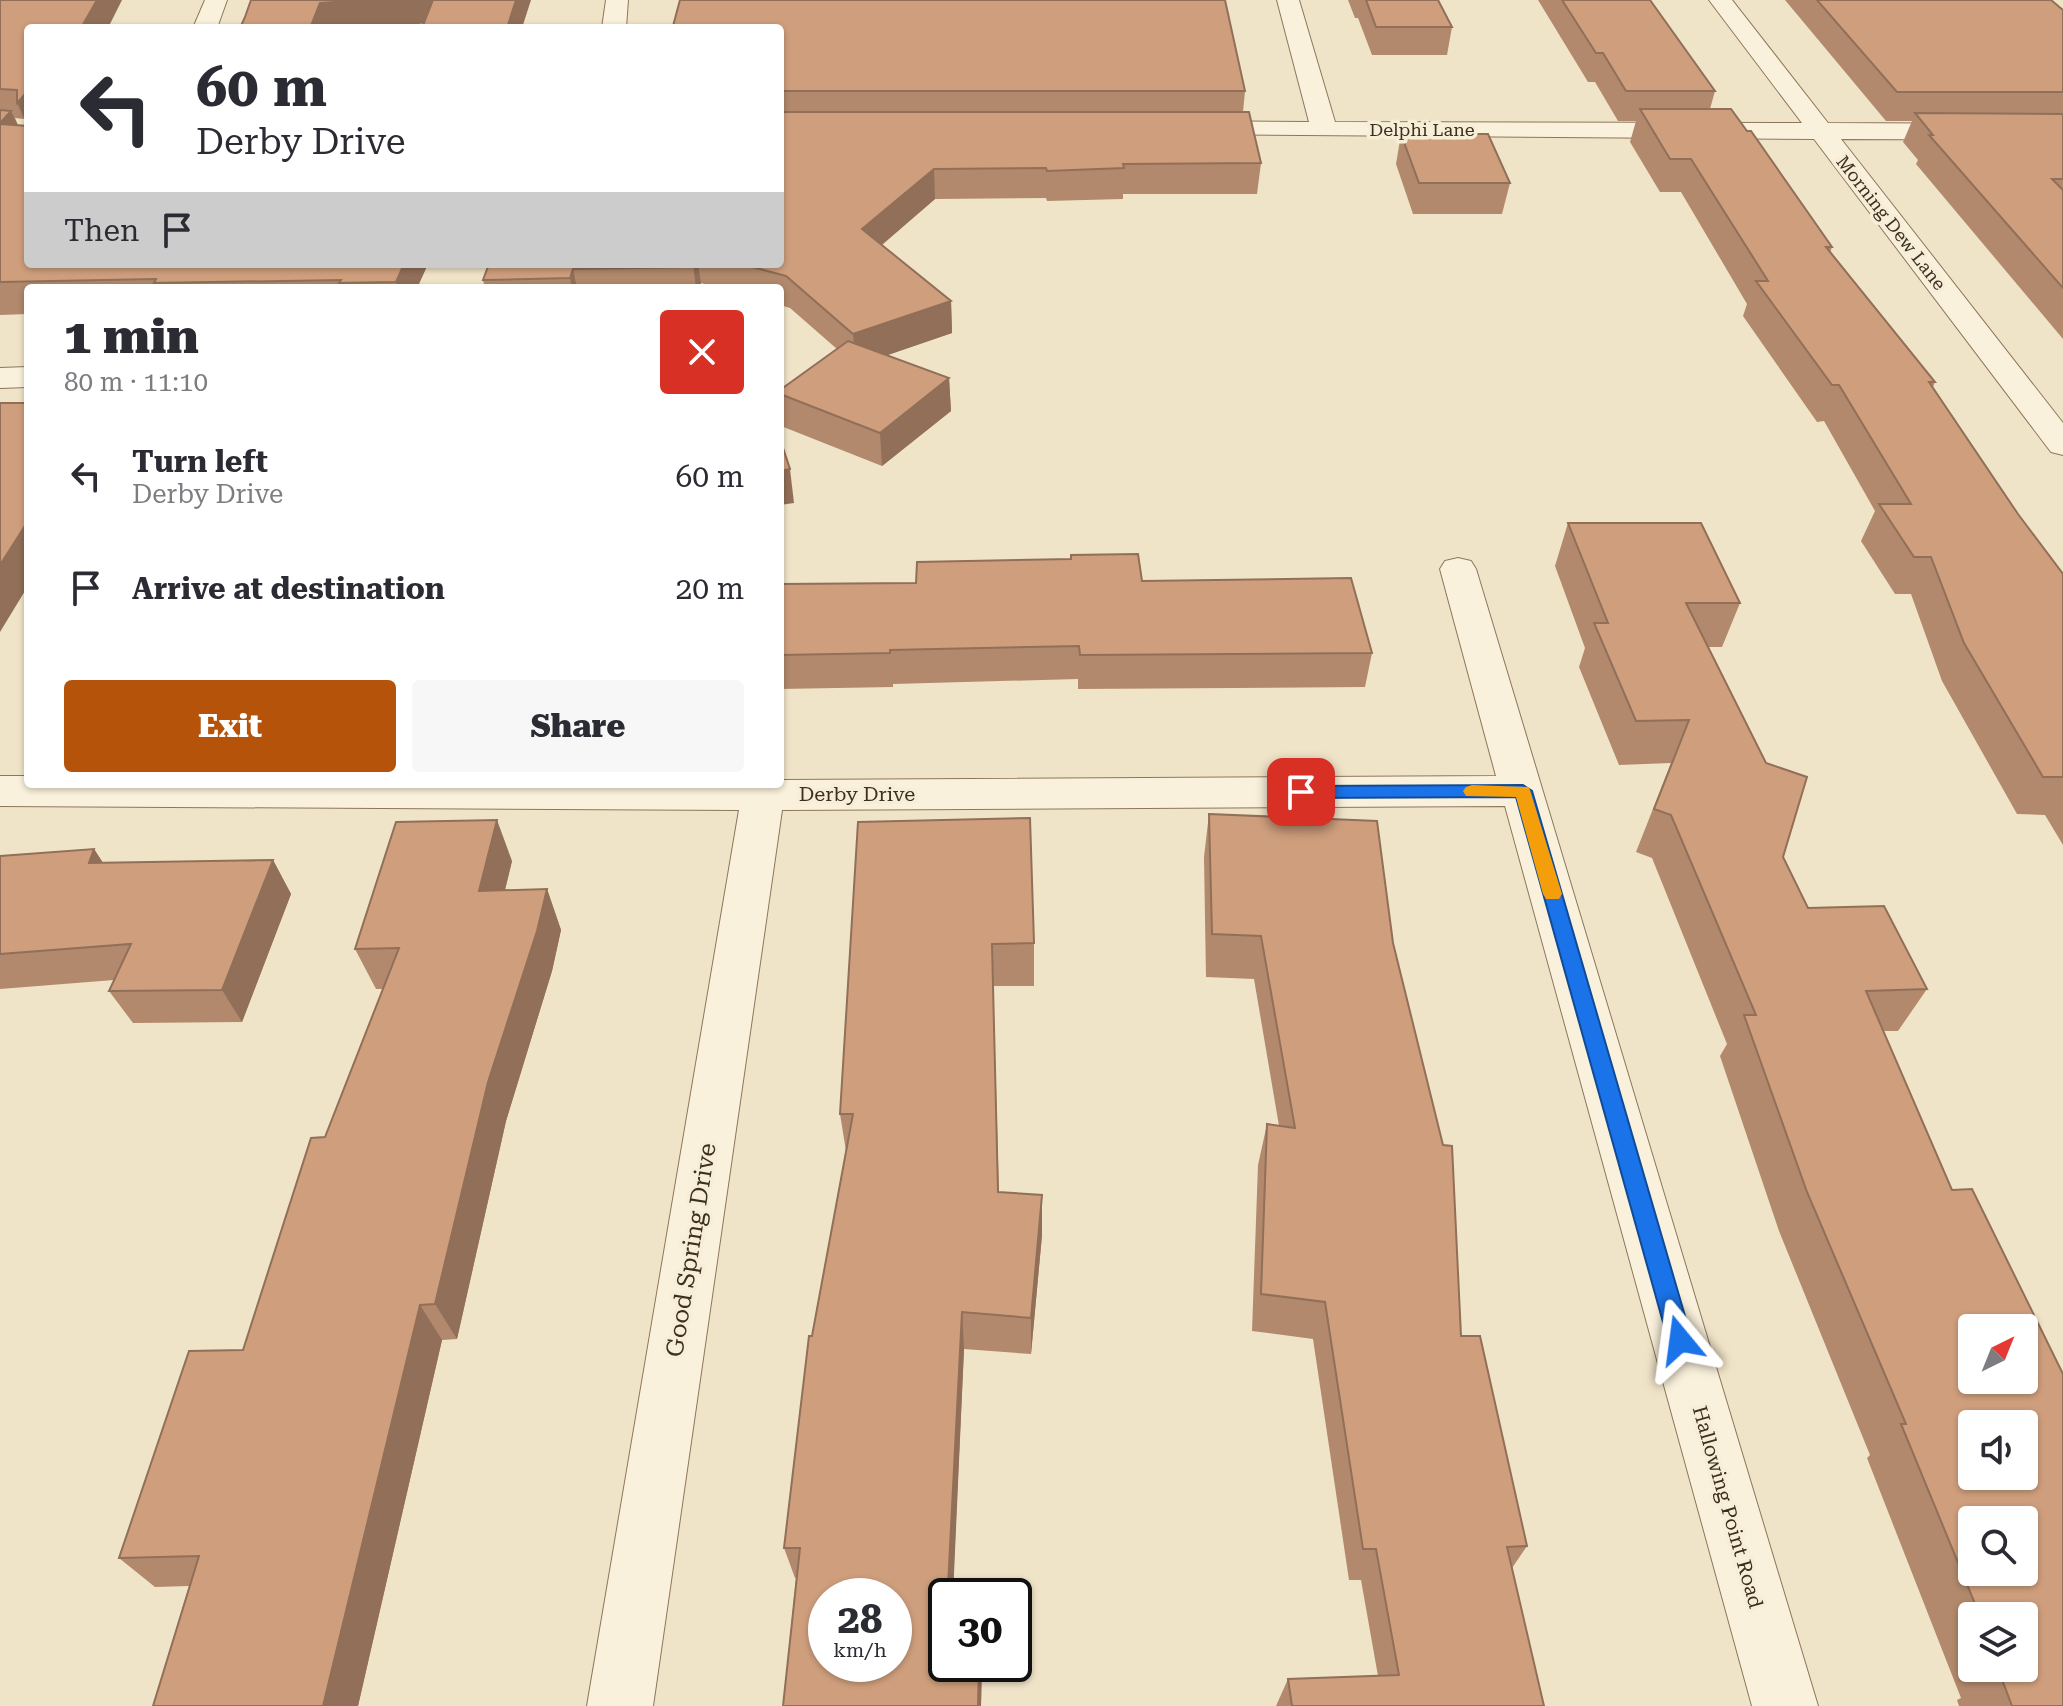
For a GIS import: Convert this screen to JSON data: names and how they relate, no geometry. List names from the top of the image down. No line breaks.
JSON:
{"streets":{"street":["Delphi Lane","Morning Dew Lane","Derby Drive","Good Spring Drive","Hallowing Point Road"]},"crossings":[["Delphi Lane","Morning Dew Lane"],["Derby Drive","Good Spring Drive"],["Derby Drive","Hallowing Point Road"]],"north":"top right","page":{"turn":["60 m","Derby Drive"],"then":"Then","heading":["1 min","80 m · 11:10"],"list":[{"name":"Turn left","note":"Derby Drive","value":"60 m"},{"name":"Arrive at destination","value":"20 m"}],"buttons":["Exit","Share"],"speed":"28 km/h","limit":"30"}}
